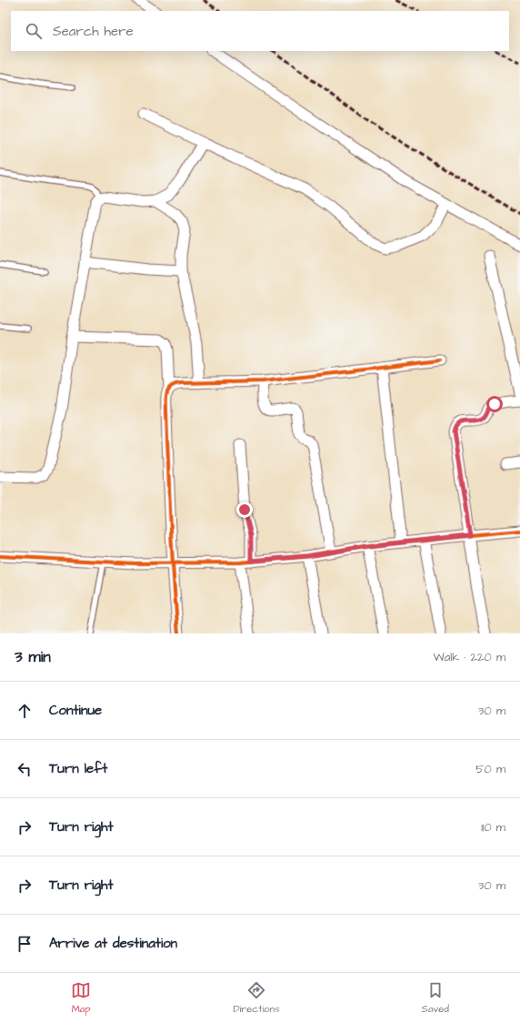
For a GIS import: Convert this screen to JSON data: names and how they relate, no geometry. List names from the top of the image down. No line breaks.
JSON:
{"page":{"search":"Search here","heading":["3 min","Walk · 220 m"],"list":[["Continue","30 m"],["Turn left","50 m"],["Turn right","110 m"],["Turn right","30 m"],"Arrive at destination"],"nav":["Map","Directions","Saved"]}}
